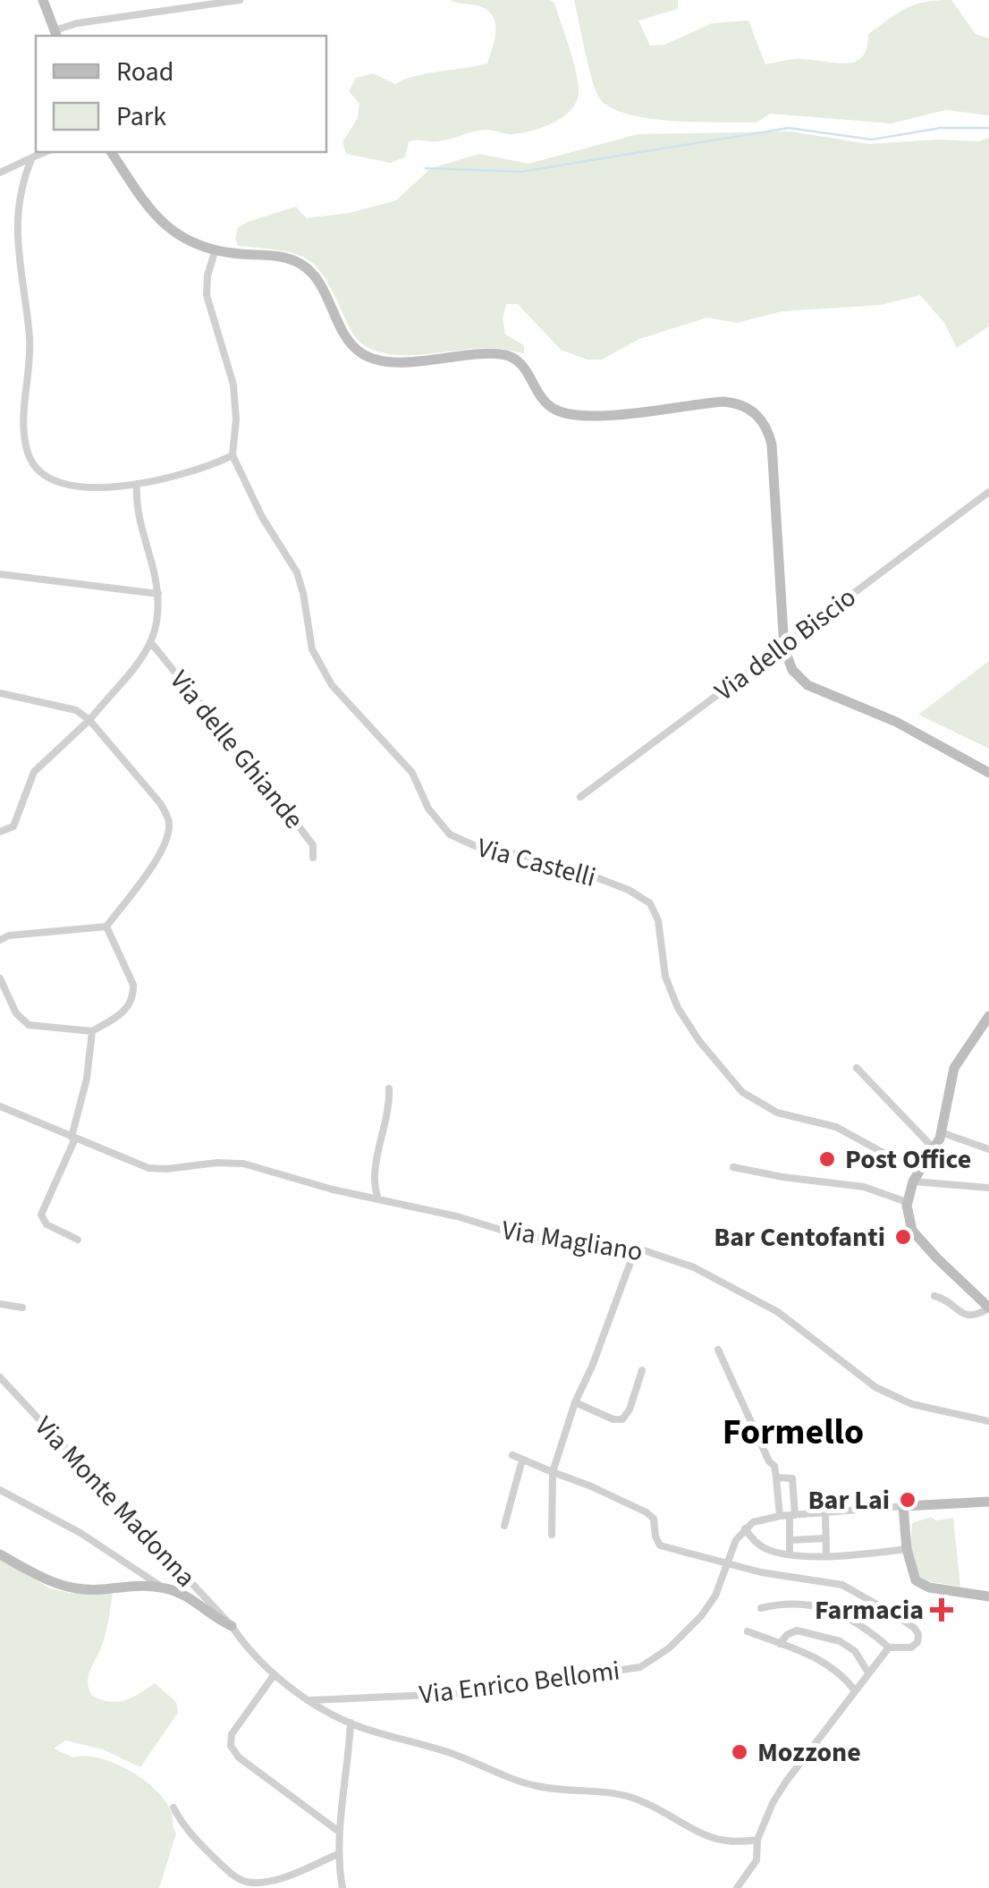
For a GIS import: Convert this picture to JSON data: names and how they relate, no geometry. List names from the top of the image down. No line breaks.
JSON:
{"streets":{"street":["Via dello Biscio","Via delle Ghiande","Via Castelli","Via Magliano","Via Monte Madonna","Via Enrico Bellomi"]},"crossings":[["Via Monte Madonna","Via Enrico Bellomi"]],"districts":["Formello"],"places":{"other":["Post Office","Bar Centofanti","Bar Lai","Mozzone"],"health":["Farmacia"]},"legend":["Road","Park"]}
